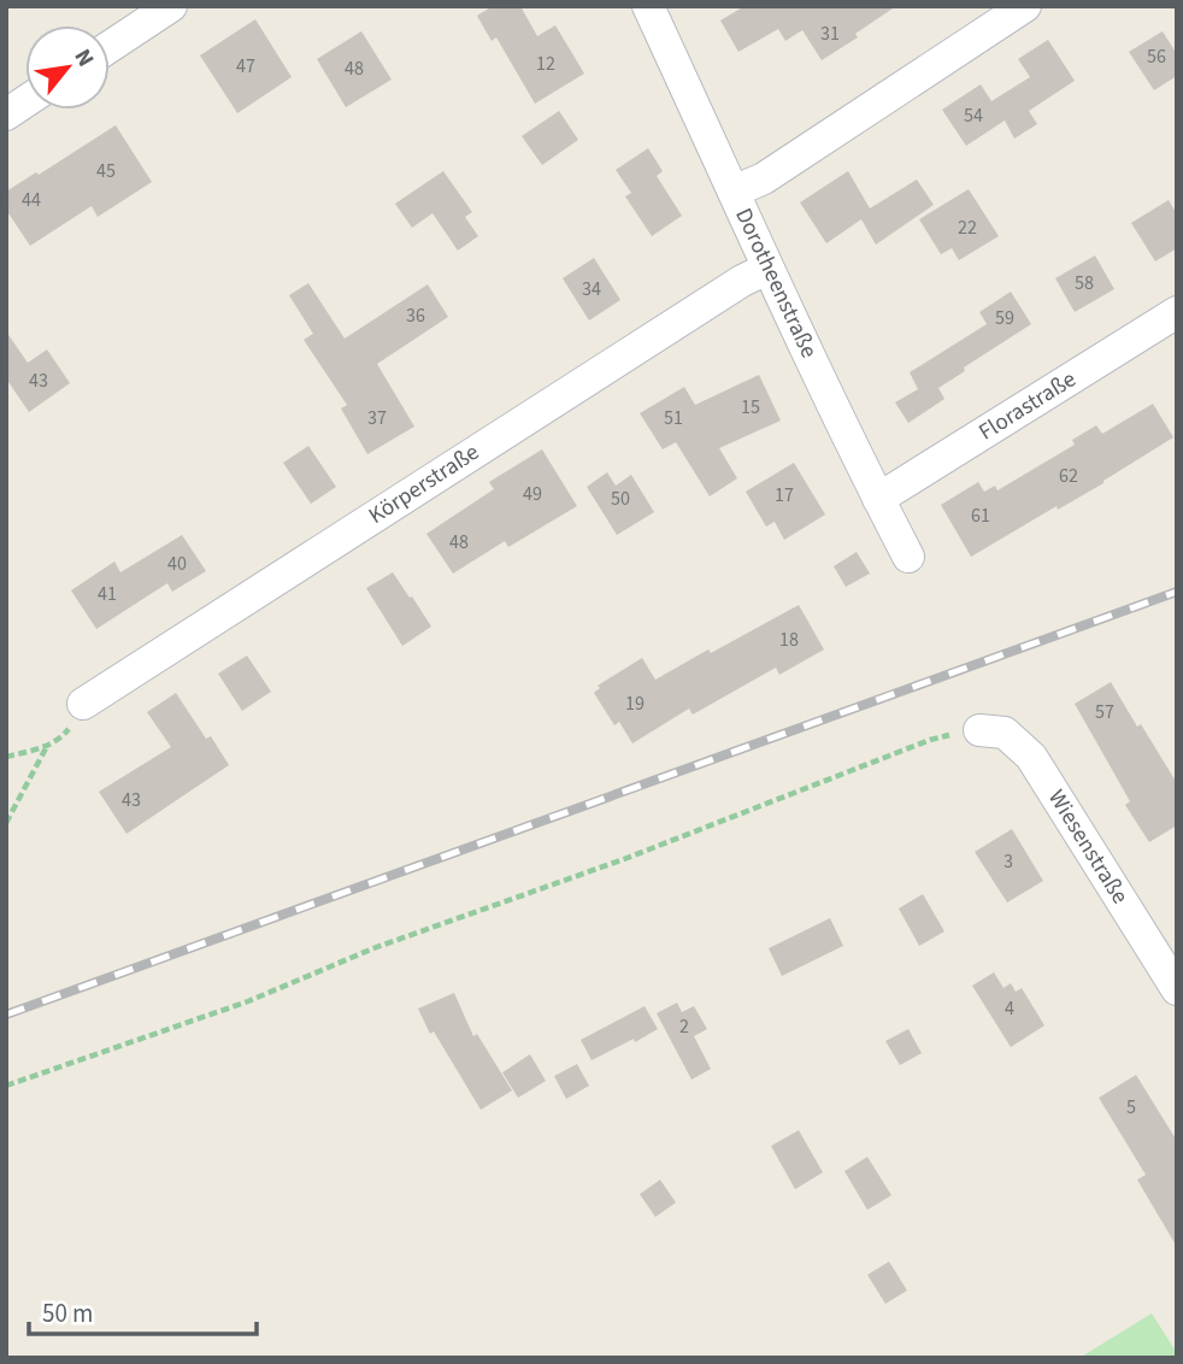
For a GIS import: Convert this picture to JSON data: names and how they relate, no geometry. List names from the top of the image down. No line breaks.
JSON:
{"streets":{"street":["Dorotheenstraße","Florastraße","Körperstraße","Wiesenstraße"]},"crossings":[["Dorotheenstraße","Florastraße"],["Dorotheenstraße","Körperstraße"]],"house_numbers":["31","56","12","47","48","54","45","44","22","58","34","36","59","43","15","37","51","62","49","17","50","61","48","40","41","18","19","57","43","3","4","2","5"],"scale_bar":"50 m","north":"top right"}
